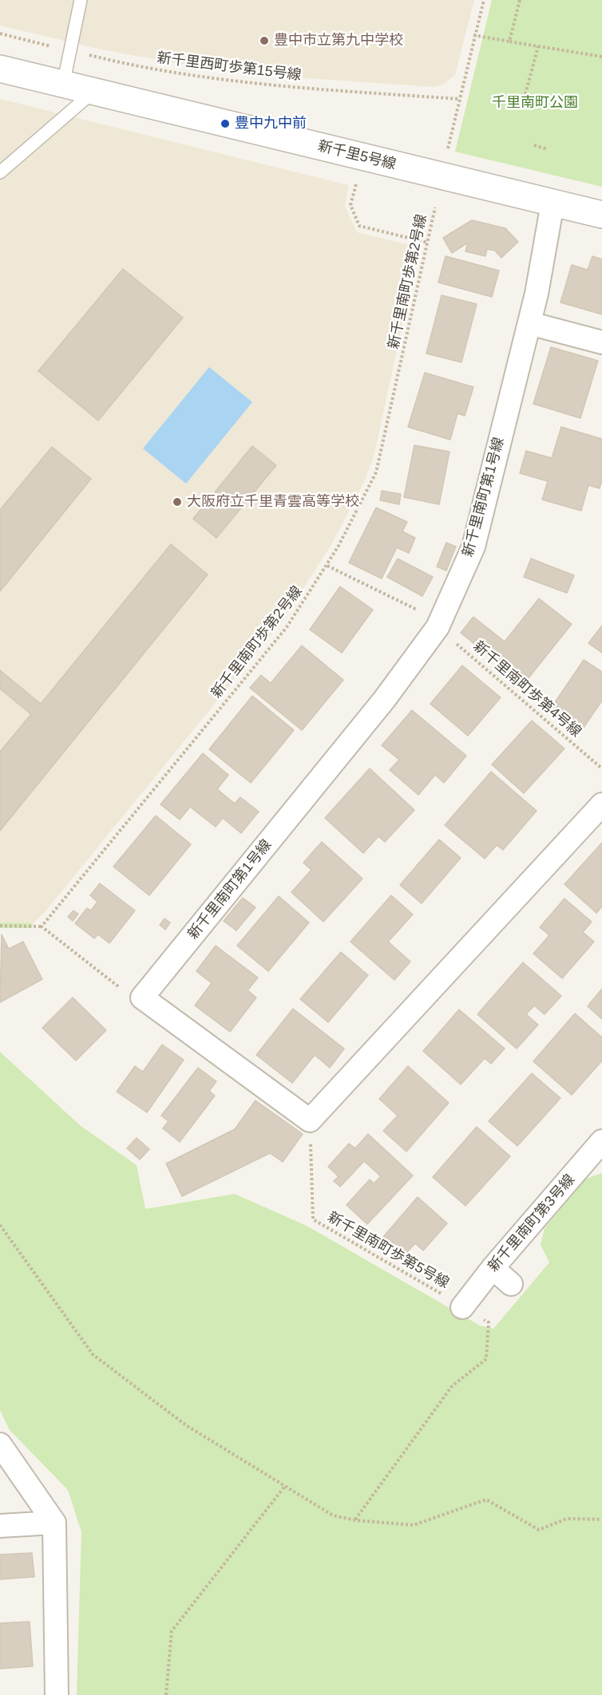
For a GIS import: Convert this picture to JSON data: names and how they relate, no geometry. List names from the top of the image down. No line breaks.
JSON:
{"streets":{"street":["新千里5号線","新千里南町第1号線","新千里南町第3号線"],"path":["新千里西町歩第15号線","新千里南町歩第2号線","新千里南町歩第4号線","新千里南町歩第5号線"]},"crossings":[["新千里5号線","新千里南町第1号線"],["新千里南町歩第2号線","新千里南町歩第4号線"],["新千里南町第1号線","新千里南町歩第4号線"],["新千里南町第3号線","新千里南町歩第5号線"]],"parks":["千里南町公園"],"places":["豊中市立第九中学校","豊中九中前","大阪府立千里青雲高等学校"]}
